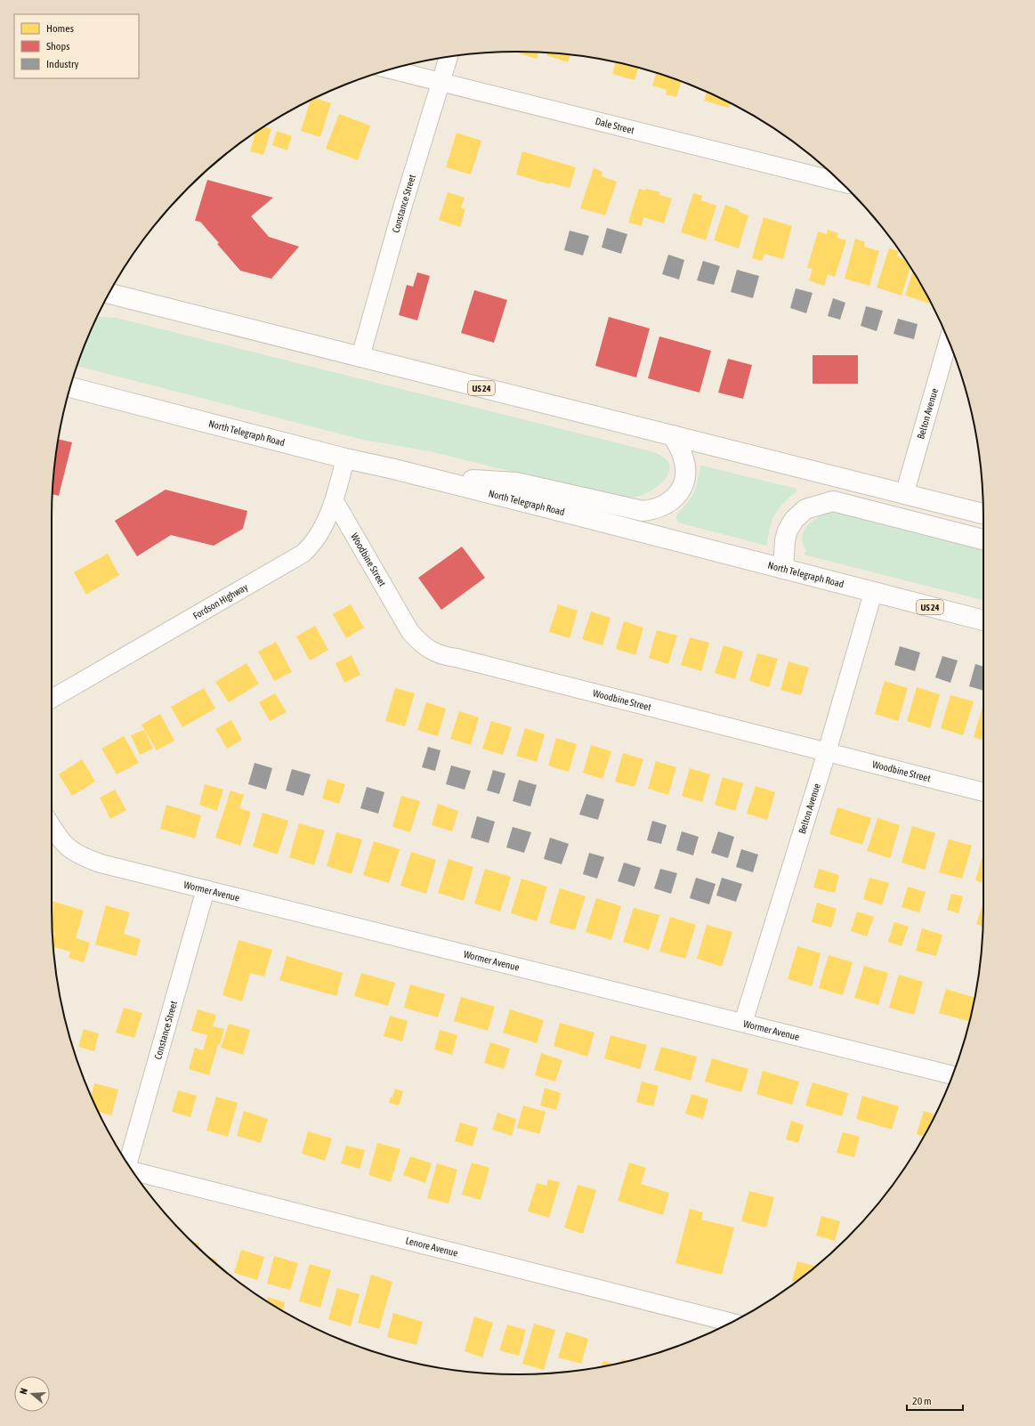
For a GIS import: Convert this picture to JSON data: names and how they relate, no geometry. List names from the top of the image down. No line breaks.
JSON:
{"streets":{"main road":["US 24","North Telegraph Road"],"street":["Dale Street","Constance Street","Belton Avenue","Woodbine Street","Fordson Highway","Wormer Avenue","Lenore Avenue"]},"crossings":[["Dale Street","Constance Street"],["Constance Street","US 24"],["Constance Street","Wormer Avenue"],["US 24","Belton Avenue"],["Belton Avenue","North Telegraph Road"],["Belton Avenue","Woodbine Street"],["Belton Avenue","Wormer Avenue"],["North Telegraph Road","Fordson Highway"],["Woodbine Street","Fordson Highway"]],"legend":["Homes","Shops","Industry"],"scale_bar":"20 m","north":"left"}
